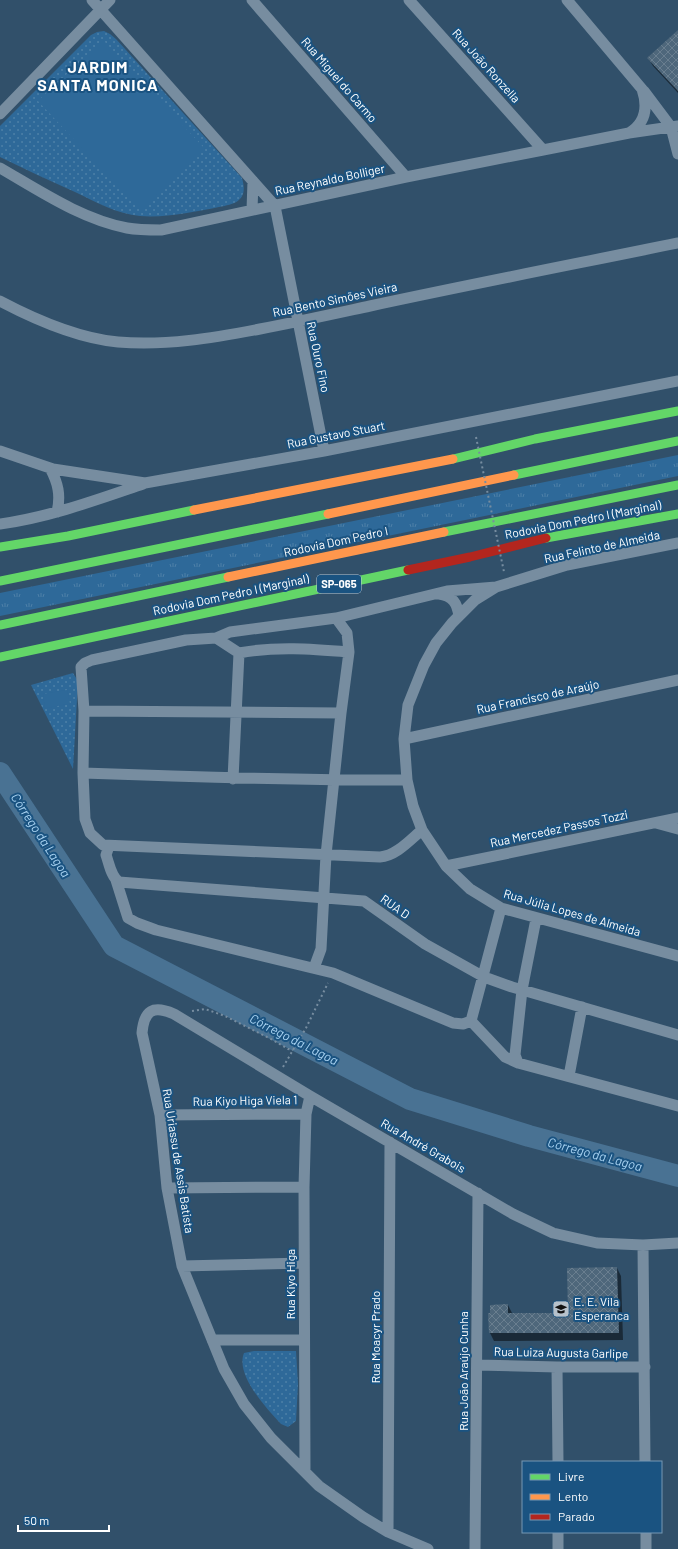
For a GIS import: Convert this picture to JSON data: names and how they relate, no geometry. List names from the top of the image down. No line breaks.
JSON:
{"streets":{"highway":["Rodovia Dom Pedro I (Marginal)","Rodovia Dom Pedro I","SP-065"],"street":["Rua João Ronzella","Rua Miguel do Carmo","Rua Reynaldo Bolliger","Rua Bento Simões Vieira","Rua Ouro Fino","Rua Gustavo Stuart","Rua Felinto de Almeida","Rua Francisco de Araújo","Rua Mercedez Passos Tozzi","RUA D","Rua Júlia Lopes de Almeida","Rua Kiyo Higa Viela 1","Rua André Grabois","Rua Uriassu de Assis Batista","Rua Kiyo Higa","Rua Moacyr Prado","Rua Luiza Augusta Garlipe","Rua João Araújo Cunha"]},"crossings":[["Rua João Ronzella","Rua Reynaldo Bolliger"],["Rua Miguel do Carmo","Rua Reynaldo Bolliger"],["Rua Reynaldo Bolliger","Rua Ouro Fino"],["Rua Bento Simões Vieira","Rua Ouro Fino"],["Rua Ouro Fino","Rua Gustavo Stuart"],["Rua Felinto de Almeida","Rua Francisco de Araújo"],["Rua Felinto de Almeida","Rua Júlia Lopes de Almeida"],["Rua Mercedez Passos Tozzi","Rua Júlia Lopes de Almeida"],["Rua Kiyo Higa Viela 1","Rua Uriassu de Assis Batista"],["Rua Kiyo Higa Viela 1","Rua Kiyo Higa"],["Rua André Grabois","Rua Uriassu de Assis Batista"],["Rua André Grabois","Rua Kiyo Higa"],["Rua André Grabois","Rua Moacyr Prado"],["Rua André Grabois","Rua João Araújo Cunha"],["Rua Uriassu de Assis Batista","Rua Kiyo Higa"],["Rua Uriassu de Assis Batista","Rua Moacyr Prado"],["Rua Luiza Augusta Garlipe","Rua João Araújo Cunha"]],"districts":["JARDIM SANTA MONICA"],"water":["Córrego da Lagoa"],"places":{"school or university":["E. E. Vila Esperanca"]},"legend":["Livre","Lento","Parado"],"scale_bar":"50 m"}
